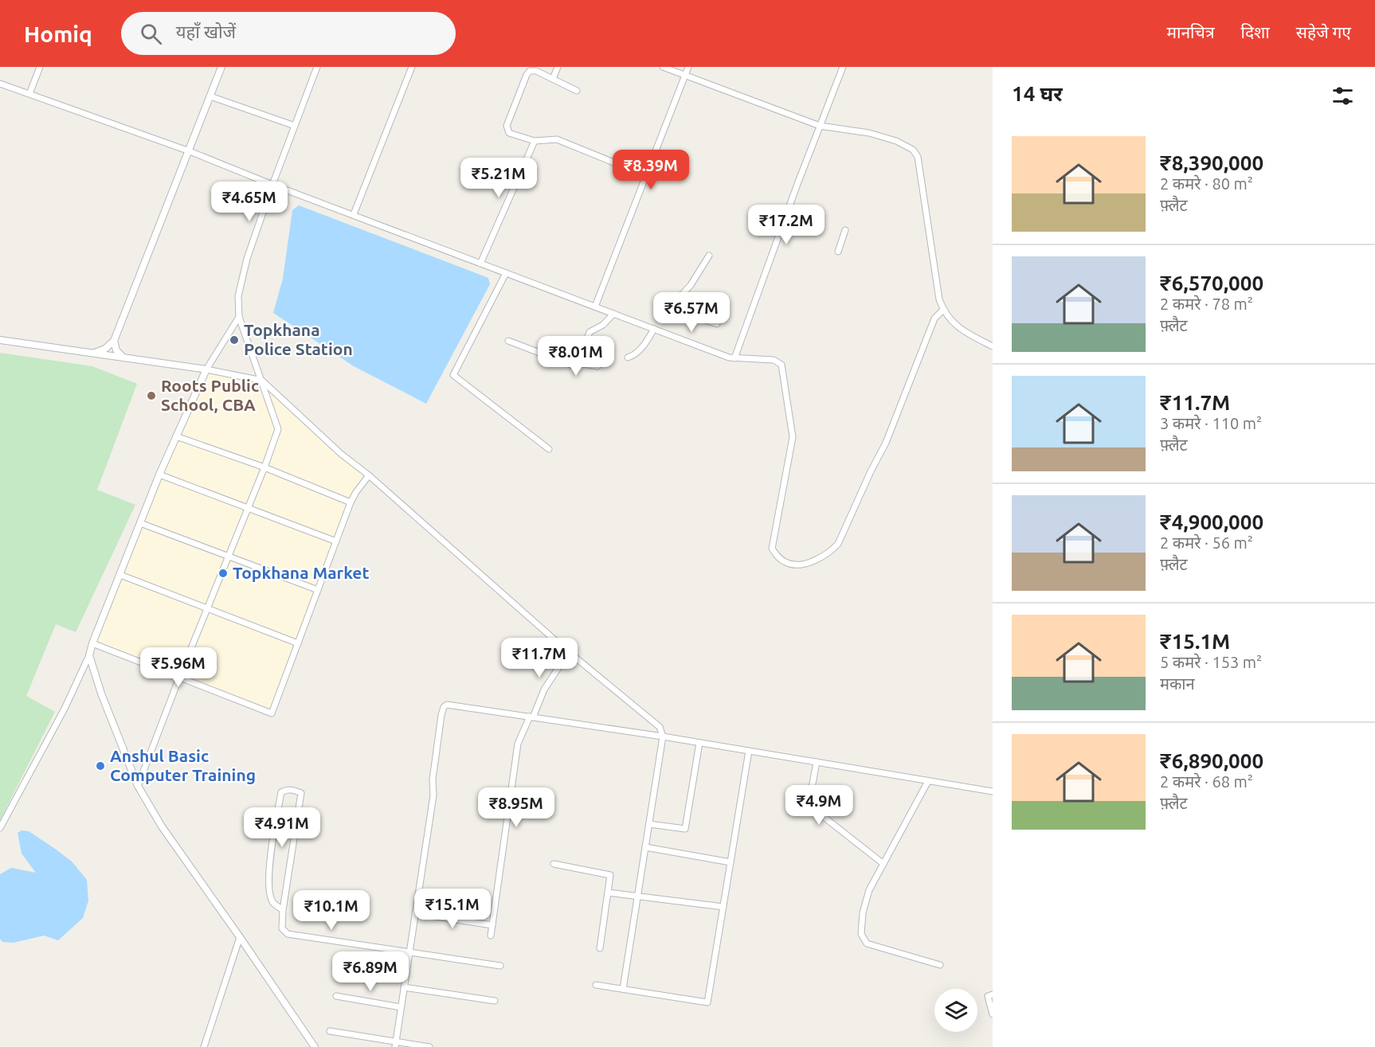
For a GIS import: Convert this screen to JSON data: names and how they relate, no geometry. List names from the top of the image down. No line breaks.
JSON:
{"places":["Topkhana Police Station","Roots Public School, CBA","Topkhana Market","Anshul Basic Computer Training"],"page":{"header":"Homiq","search":"यहाँ खोजें","nav":["मानचित्र","दिशा","सहेजे गए"],"heading":"14 घर","list":[{"name":"₹8,390,000","note":"2 कमरे · 80 m² · फ़्लैट"},{"name":"₹6,570,000","note":"2 कमरे · 78 m² · फ़्लैट"},{"name":"₹11.7M","note":"3 कमरे · 110 m² · फ़्लैट"},{"name":"₹4,900,000","note":"2 कमरे · 56 m² · फ़्लैट"},{"name":"₹15.1M","note":"5 कमरे · 153 m² · मकान"},{"name":"₹6,890,000","note":"2 कमरे · 68 m² · फ़्लैट"}],"price":["₹8.39M","₹5.21M","₹4.65M","₹17.2M","₹6.57M","₹8.01M","₹11.7M","₹5.96M","₹4.9M","₹8.95M","₹4.91M","₹15.1M","₹10.1M","₹6.89M"]}}
